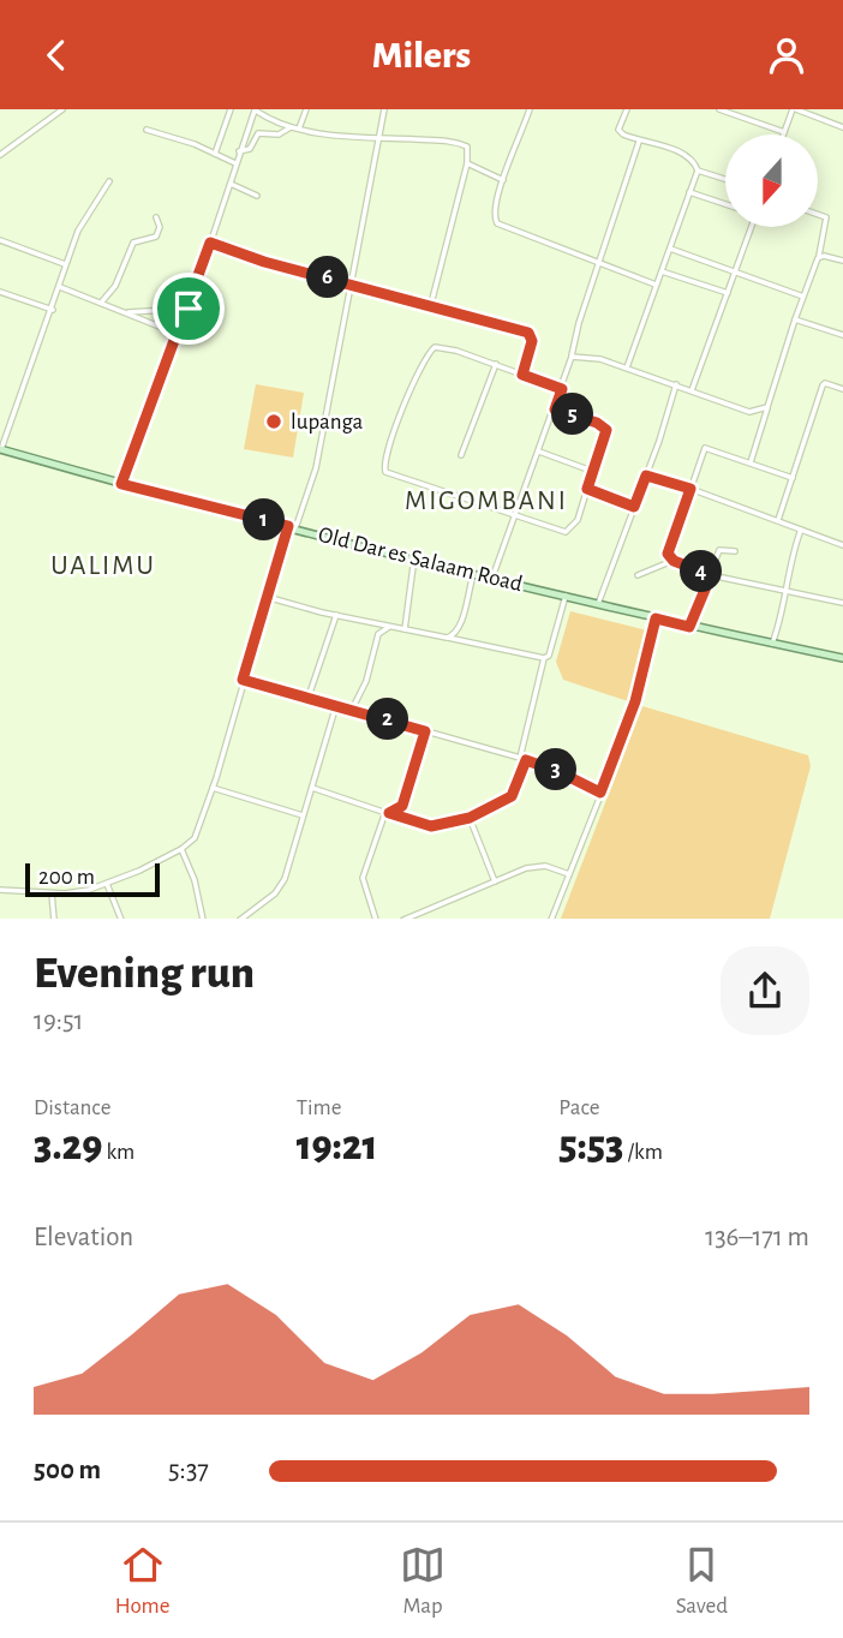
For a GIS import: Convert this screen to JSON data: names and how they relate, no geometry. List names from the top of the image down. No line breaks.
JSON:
{"streets":{"main road":["Old Dar es Salaam Road"]},"districts":["MIGOMBANI","UALIMU"],"places":["lupanga"],"scale_bar":"200 m","north":"bottom","page":{"header":"Milers","pins":["6","5","1","4","2","3"],"scale":"200 m","heading":["Evening run","19:51"],"stats":[["Distance","3.29 km"],["Time","19:21"],["Pace","5:53 /km"]],"chart":["Elevation","136–171 m"],"list":[{"name":"500 m","note":"5:37"}],"tabs":["Home","Map","Saved"]}}
